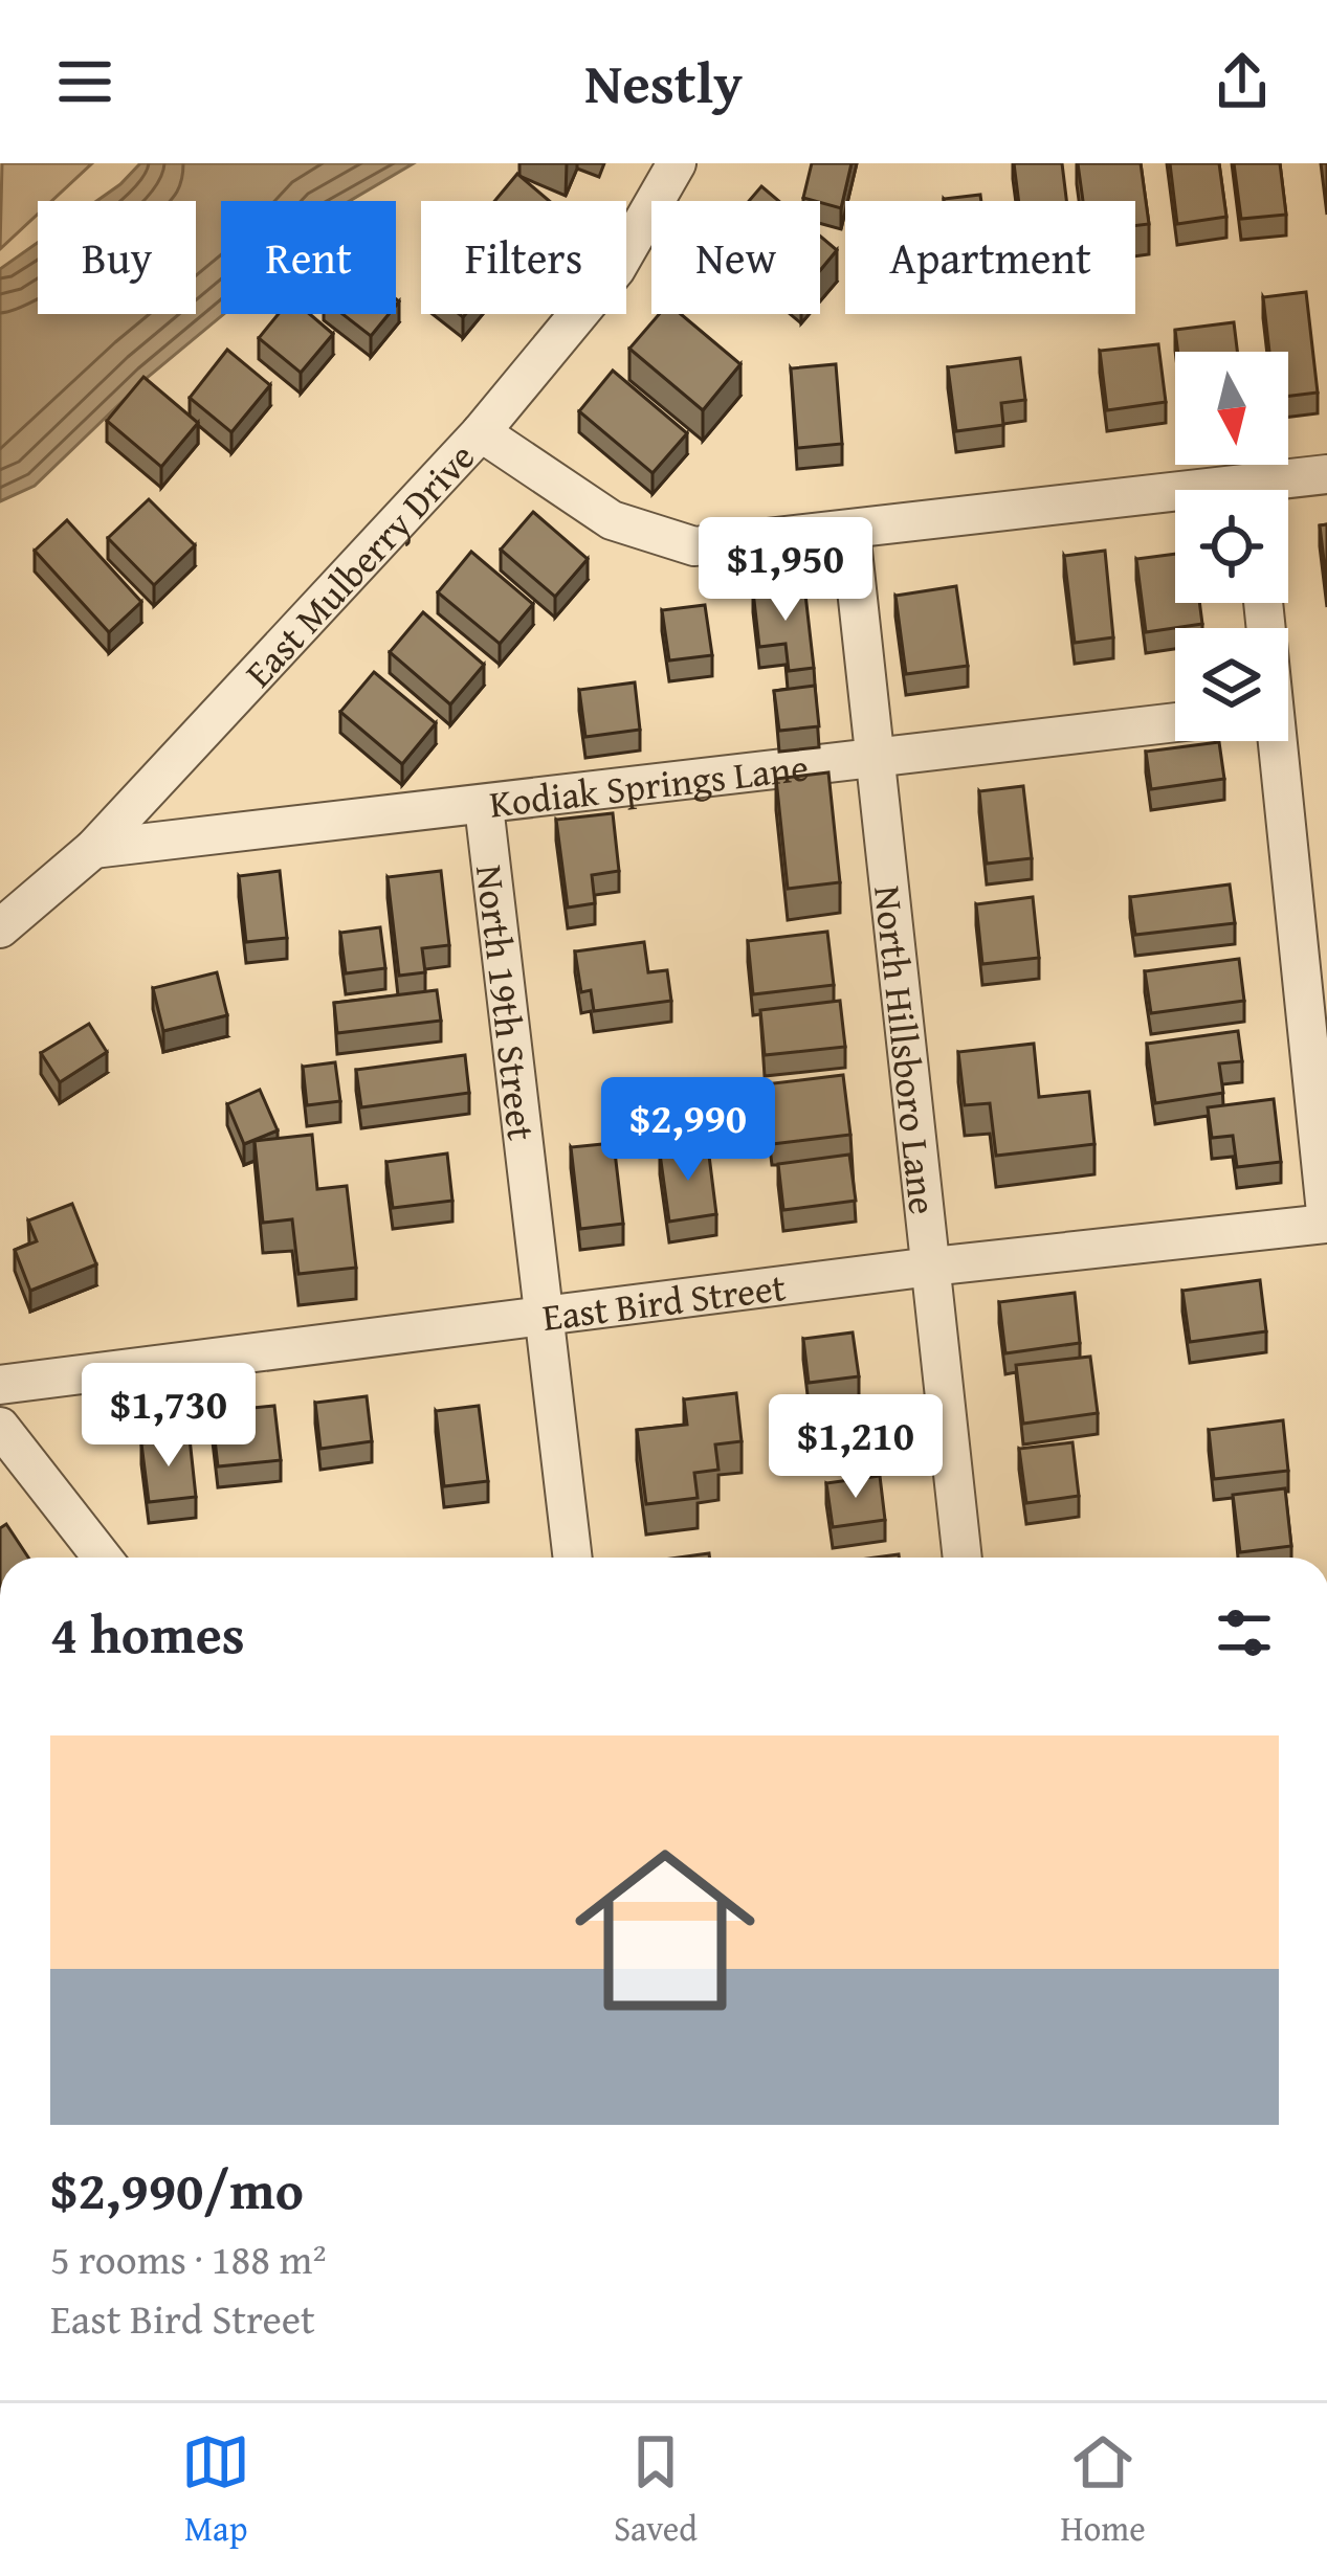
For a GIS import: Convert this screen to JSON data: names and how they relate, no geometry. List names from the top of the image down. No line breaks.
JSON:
{"streets":{"street":["East Mulberry Drive","Kodiak Springs Lane","North 19th Street","North Hillsboro Lane","East Bird Street"]},"crossings":[["East Mulberry Drive","Kodiak Springs Lane"],["Kodiak Springs Lane","North 19th Street"],["Kodiak Springs Lane","North Hillsboro Lane"],["North 19th Street","East Bird Street"],["North Hillsboro Lane","East Bird Street"]],"north":"bottom","page":{"header":"Nestly","chip":["Buy","Rent","Filters","New","Apartment"],"price":["$1,950","$2,990","$1,730","$1,210"],"heading":"4 homes","list":[{"name":"$2,990/mo","note":"5 rooms · 188 m² · East Bird Street"}],"tabs":["Map","Saved","Home"]}}
